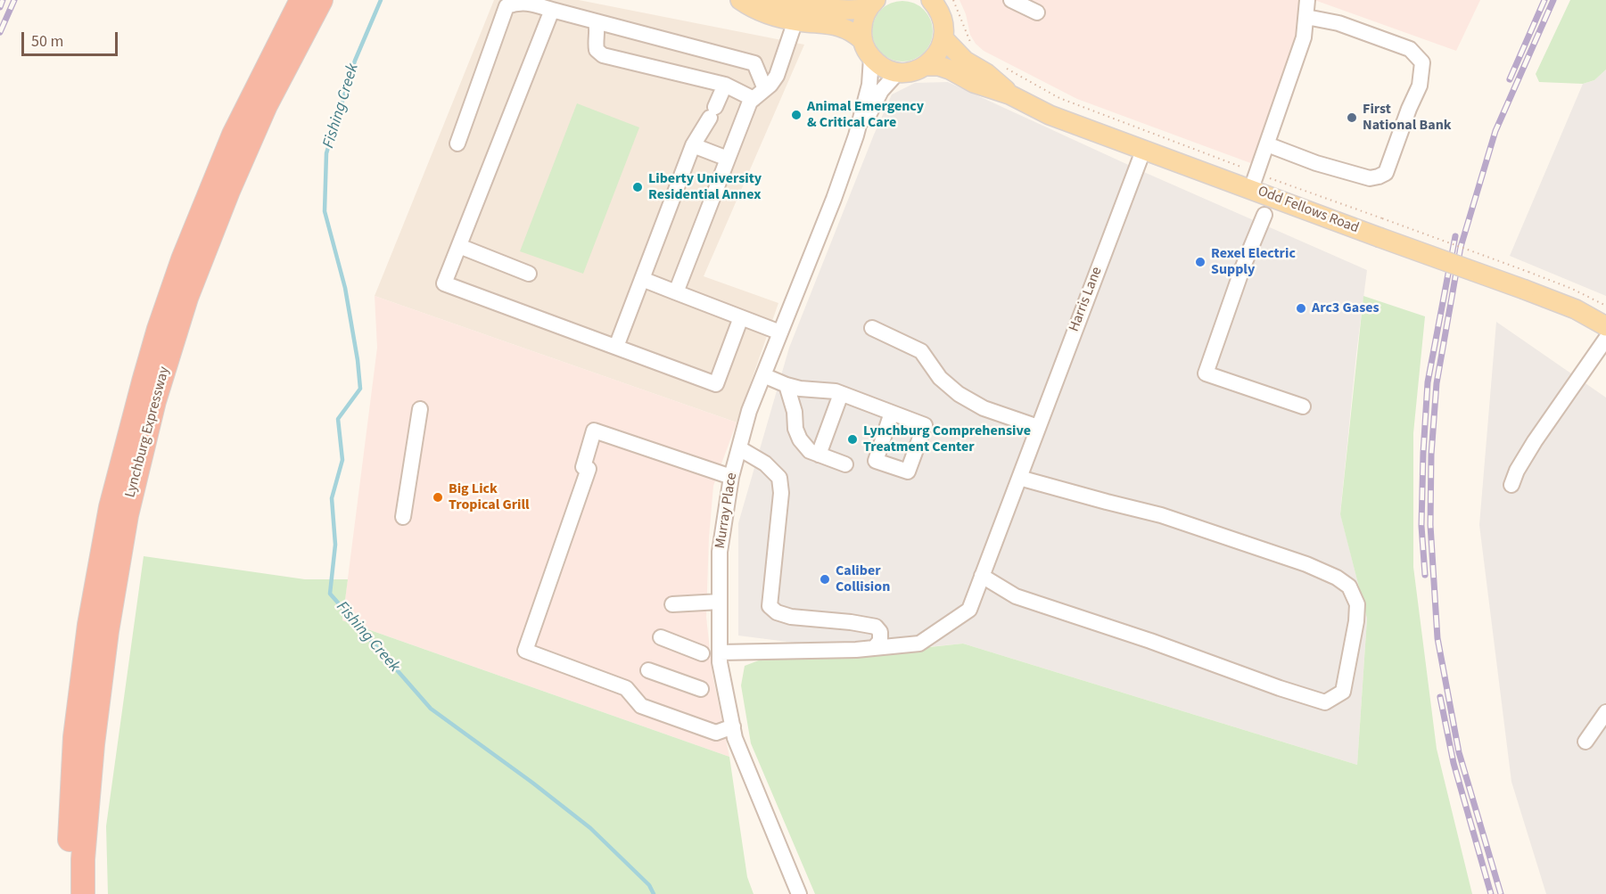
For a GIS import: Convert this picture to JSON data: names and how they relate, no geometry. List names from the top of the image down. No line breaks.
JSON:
{"streets":{"highway":["Lynchburg Expressway"],"main road":["Odd Fellows Road"],"street":["Harris Lane","Murray Place"]},"crossings":[["Odd Fellows Road","Harris Lane"],["Harris Lane","Murray Place"]],"water":["Fishing Creek"],"places":["Animal Emergency & Critical Care","First National Bank","Liberty University Residential Annex","Rexel Electric Supply","Arc3 Gases","Lynchburg Comprehensive Treatment Center","Big Lick Tropical Grill","Caliber Collision"],"scale_bar":"50 m"}
